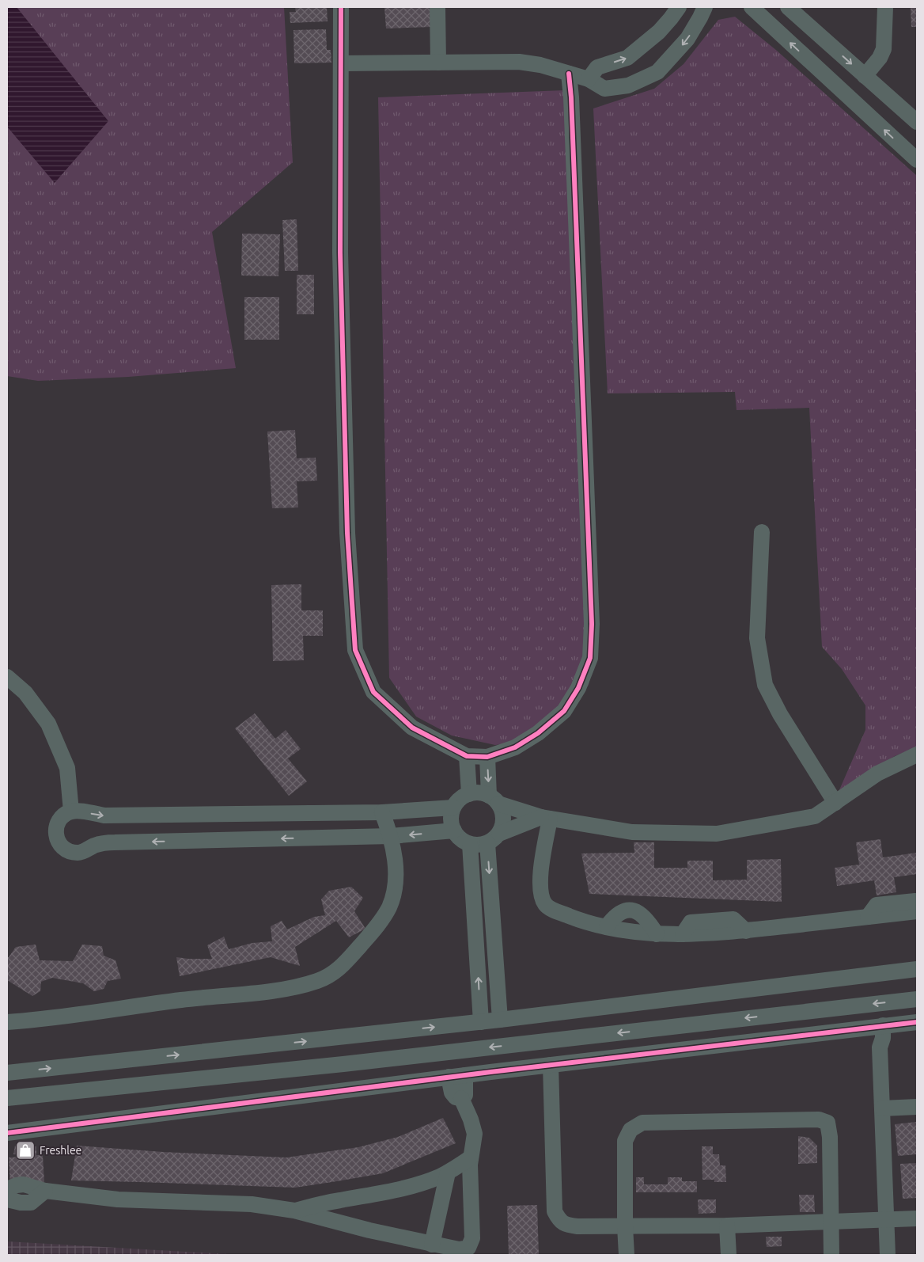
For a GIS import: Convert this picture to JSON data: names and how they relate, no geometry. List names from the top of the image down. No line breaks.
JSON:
{"places":{"shop":["Freshlee"]}}
